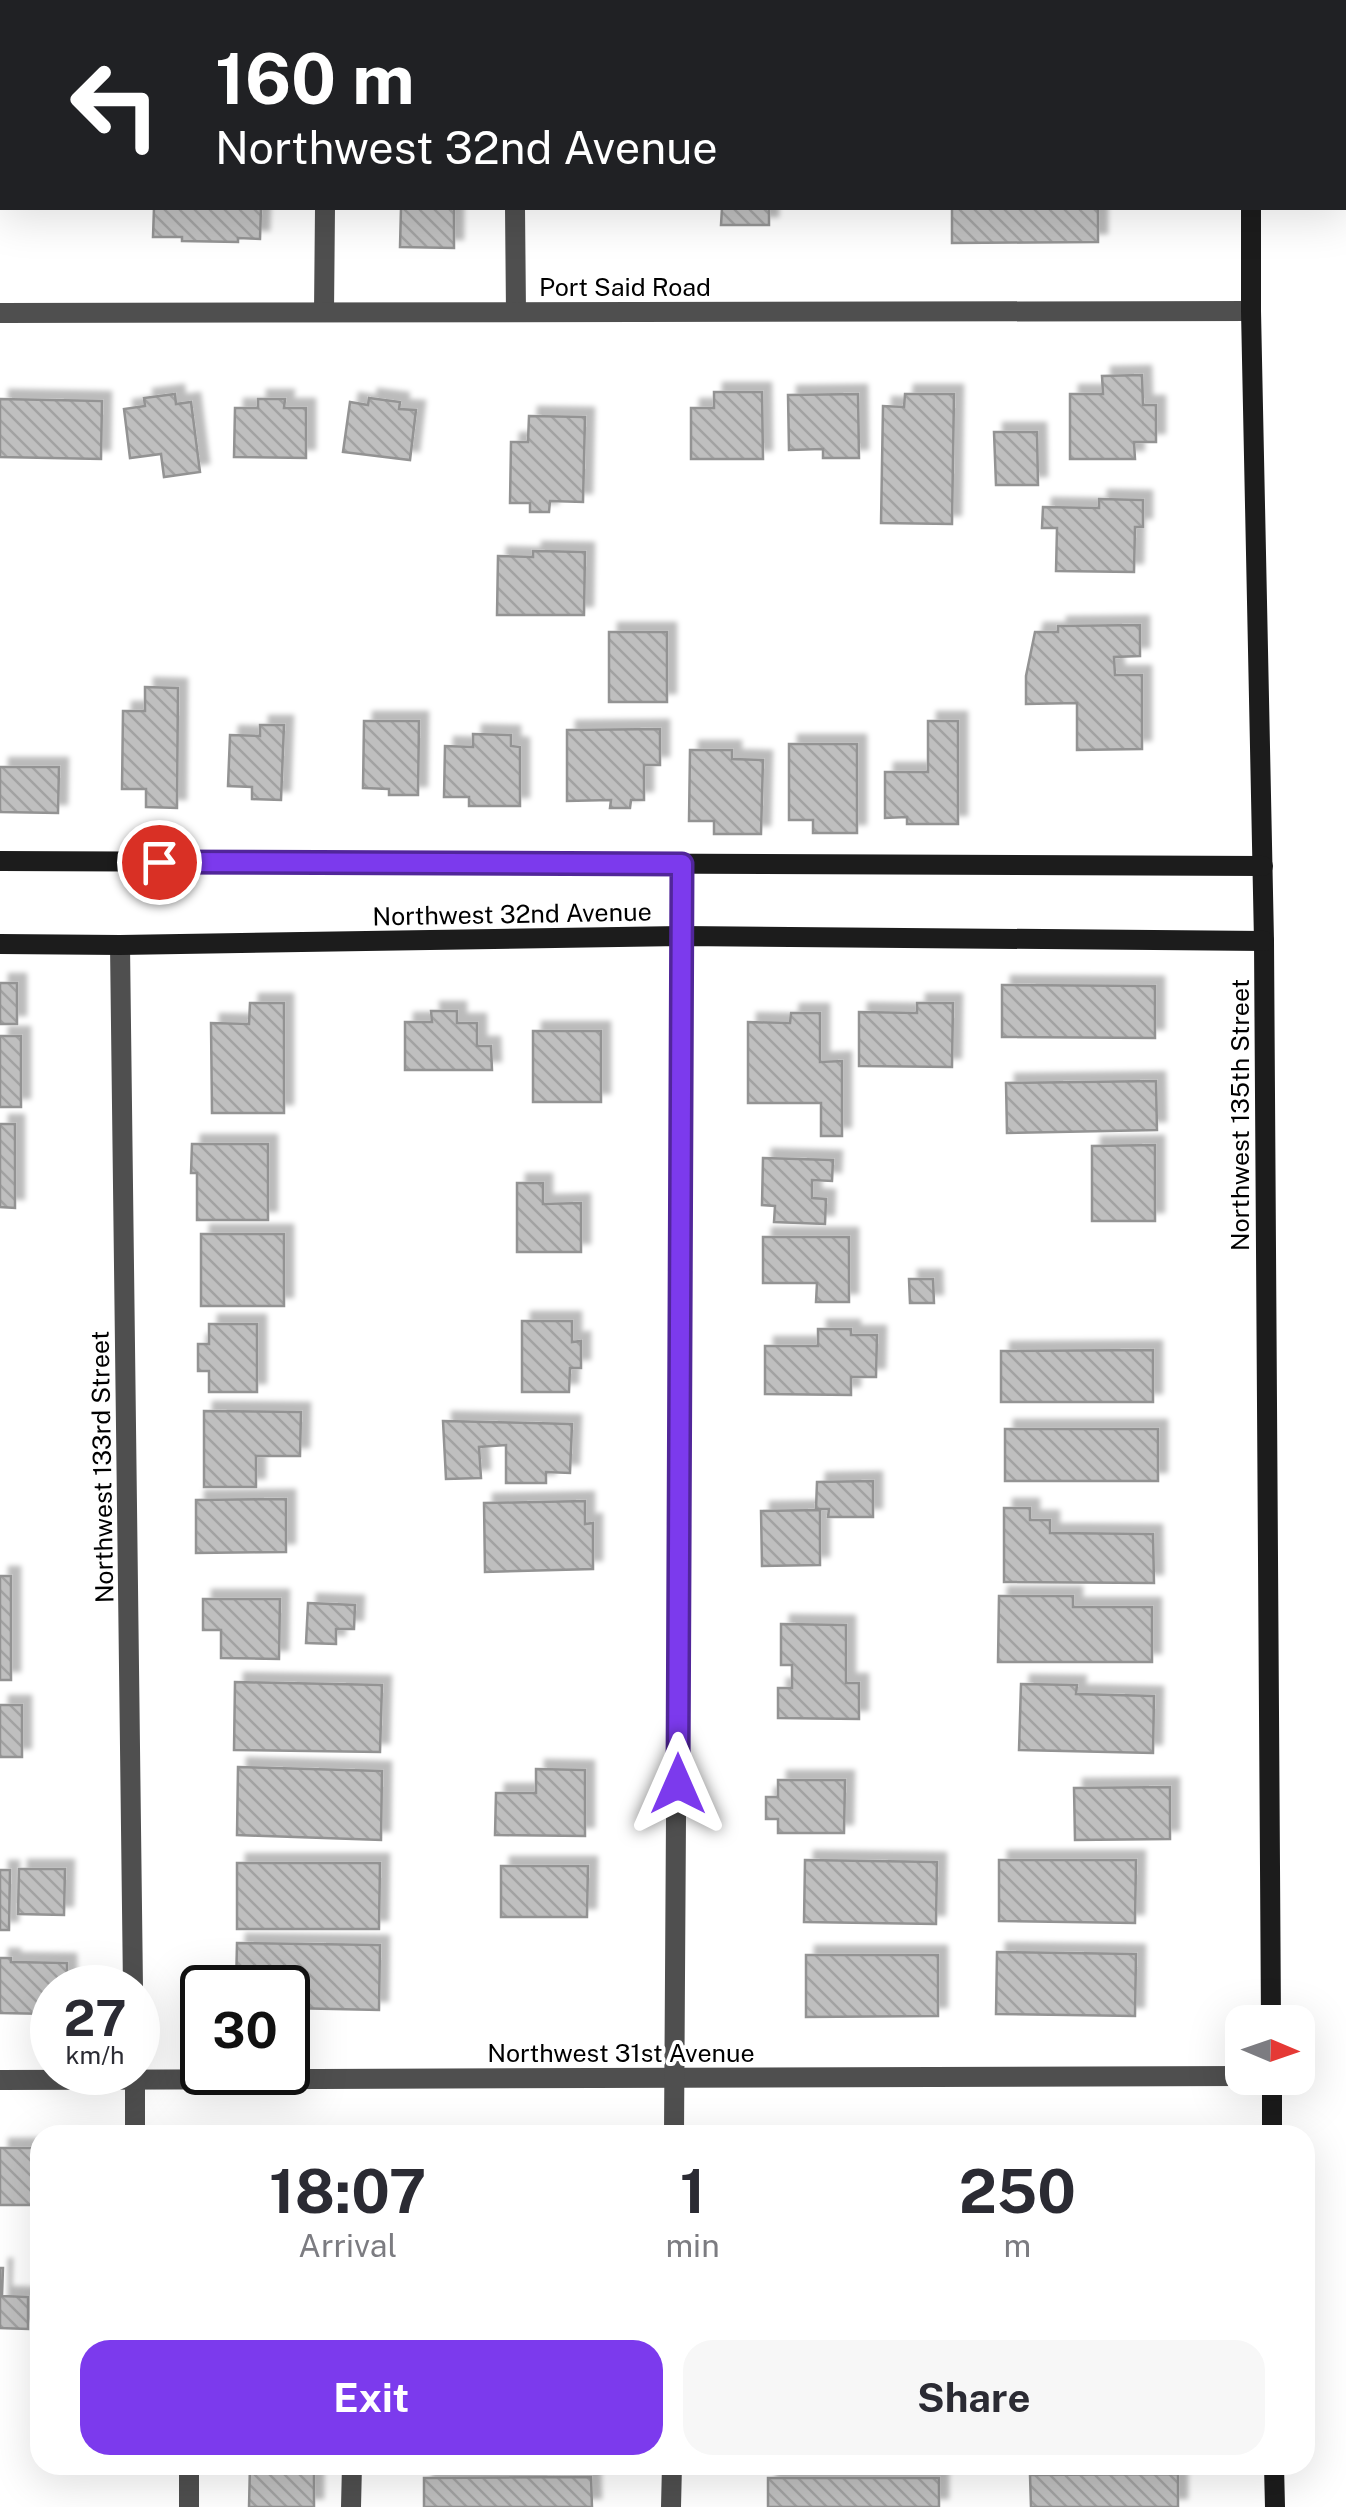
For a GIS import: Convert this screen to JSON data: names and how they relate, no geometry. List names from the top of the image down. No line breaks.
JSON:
{"streets":{"main road":["Northwest 32nd Avenue","Northwest 135th Street"],"street":["Port Said Road","Northwest 133rd Street","Northwest 31st Avenue"]},"crossings":[["Port Said Road","Northwest 135th Street"],["Northwest 32nd Avenue","Northwest 135th Street"],["Northwest 32nd Avenue","Northwest 133rd Street"]],"north":"right","page":{"turn":["160 m","Northwest 32nd Avenue"],"speed":"27 km/h","limit":"30","eta":["18:07","Arrival","1","min","250","m"],"buttons":["Exit","Share"]}}
